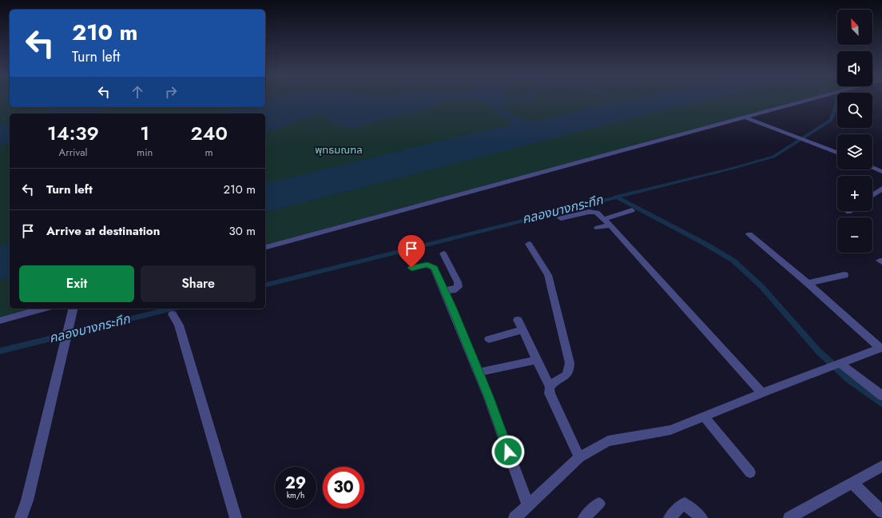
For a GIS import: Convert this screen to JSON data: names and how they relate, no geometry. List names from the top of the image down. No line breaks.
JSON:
{"water":["คลองบางกระทึก"],"parks":["พุทธมณฑล"],"north":"top left","page":{"map_buttons":["+","−"],"turn":["210 m","Turn left"],"eta":["14:39","Arrival","1","min","240","m"],"list":[{"name":"Turn left","value":"210 m"},{"name":"Arrive at destination","value":"30 m"}],"buttons":["Exit","Share"],"speed":"29 km/h","limit":"30"}}
